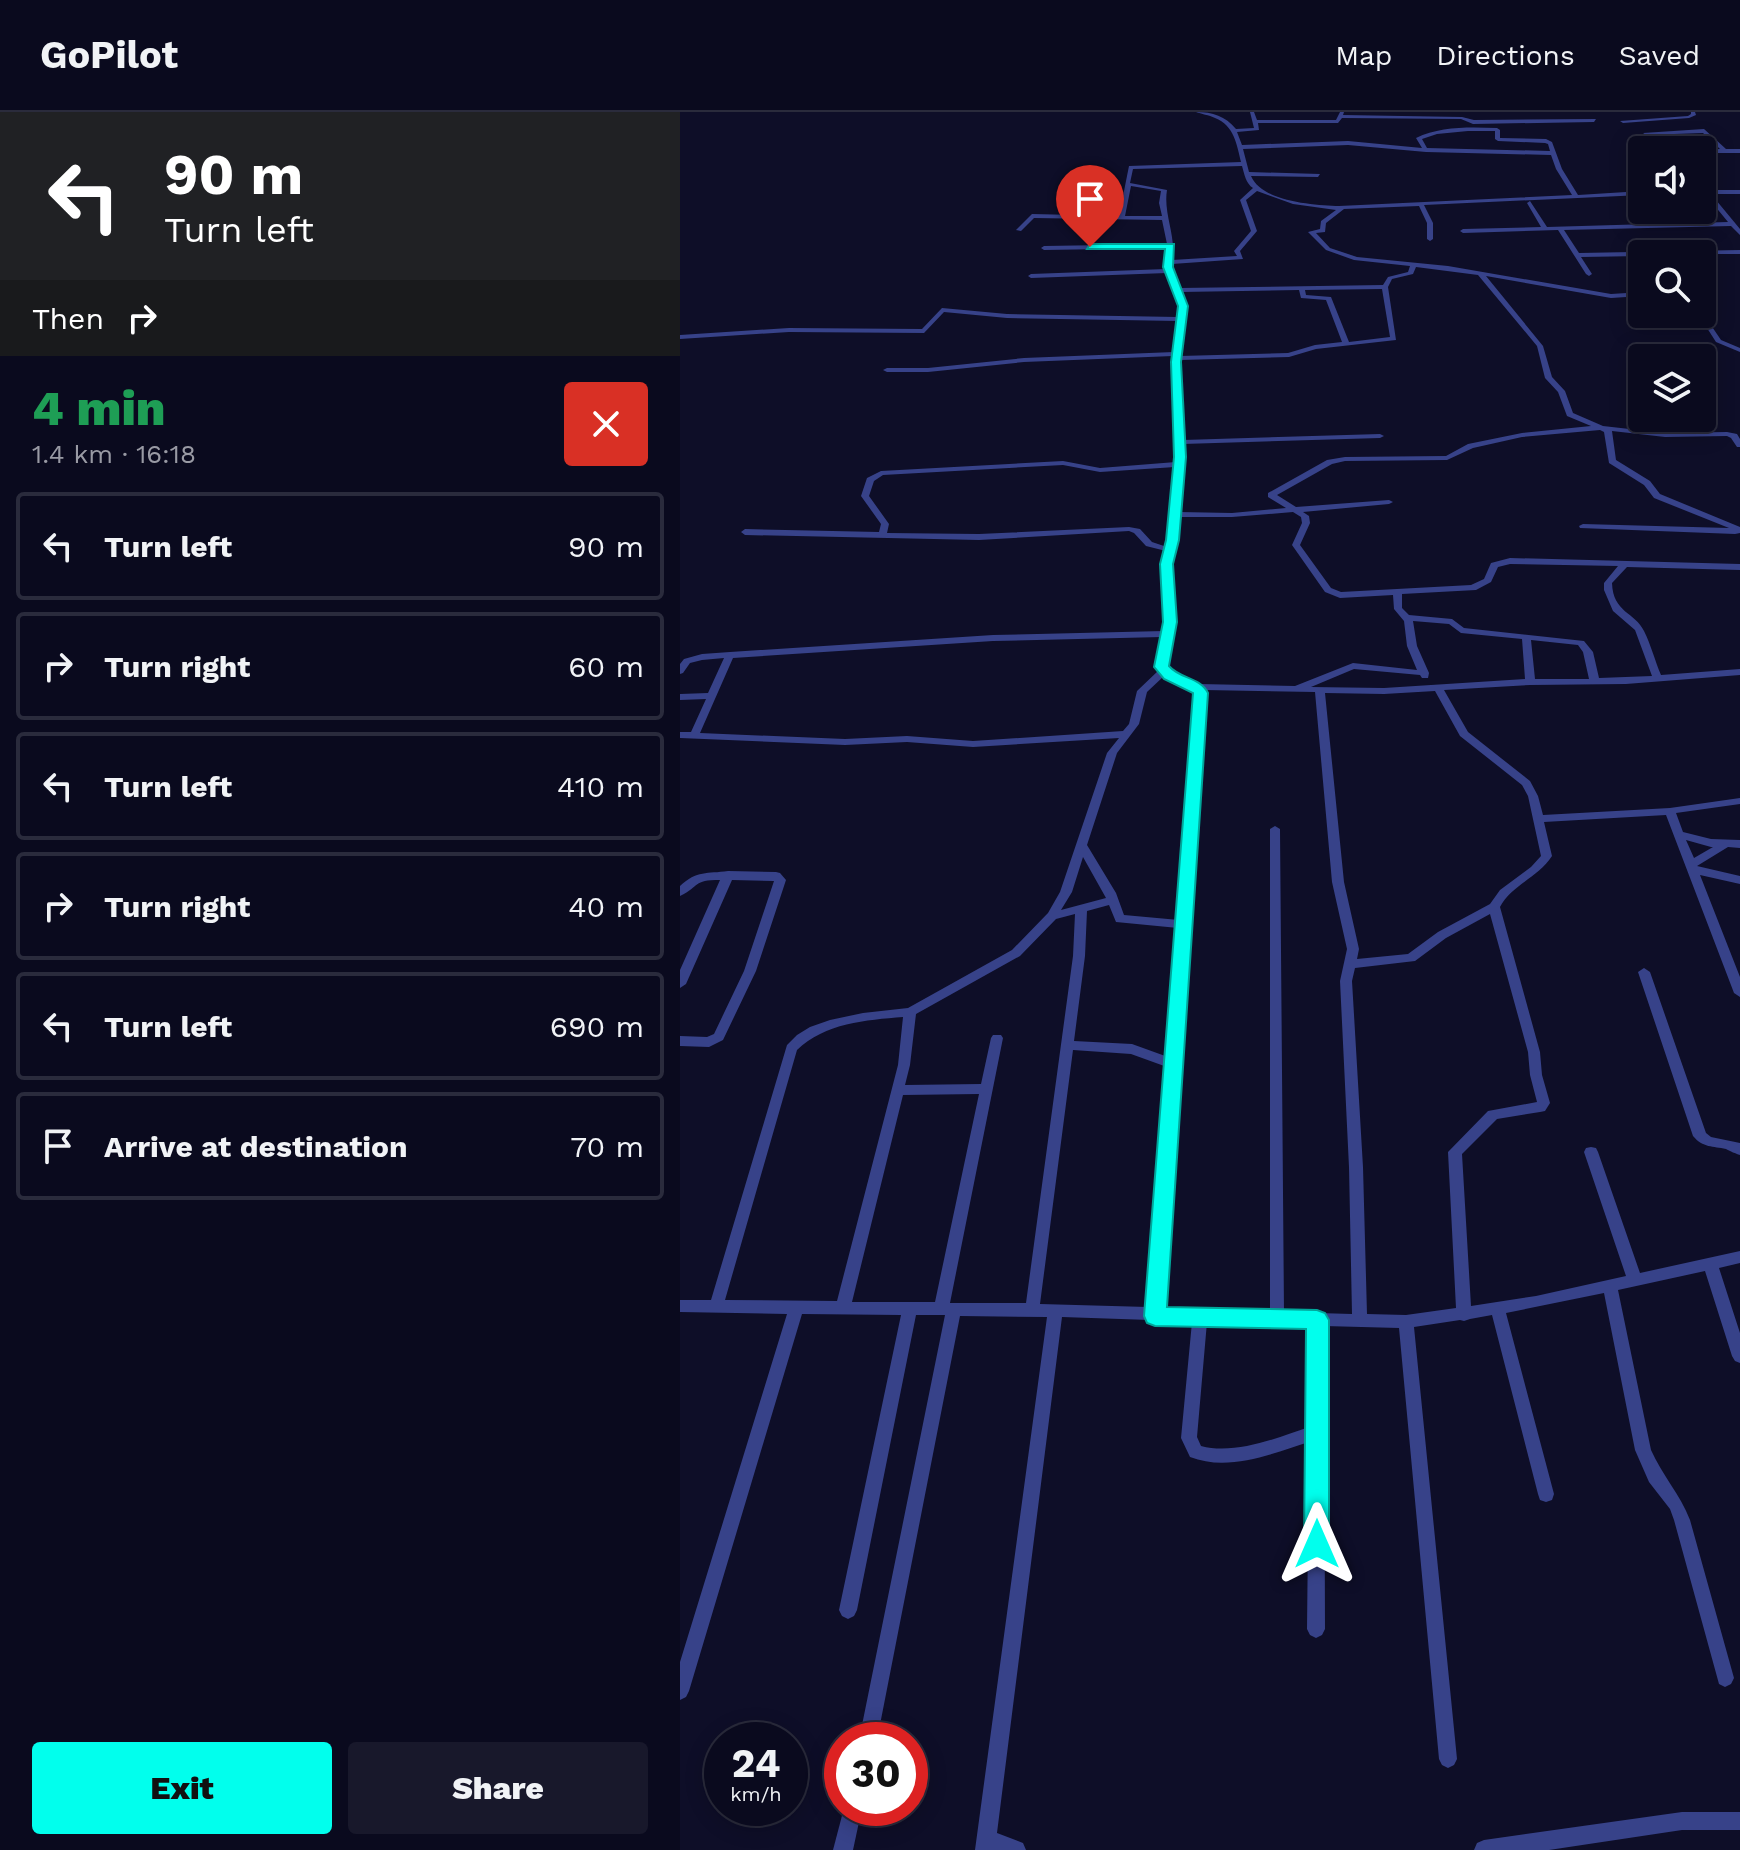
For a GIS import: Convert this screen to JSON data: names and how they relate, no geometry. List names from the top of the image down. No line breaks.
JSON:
{"page":{"header":"GoPilot","nav":["Map","Directions","Saved"],"turn":["90 m","Turn left"],"then":"Then","heading":["4 min","1.4 km · 16:18"],"list":[{"name":"Turn left","value":"90 m"},{"name":"Turn right","value":"60 m"},{"name":"Turn left","value":"410 m"},{"name":"Turn right","value":"40 m"},{"name":"Turn left","value":"690 m"},{"name":"Arrive at destination","value":"70 m"}],"speed":"24 km/h","limit":"30","buttons":["Exit","Share"]}}
